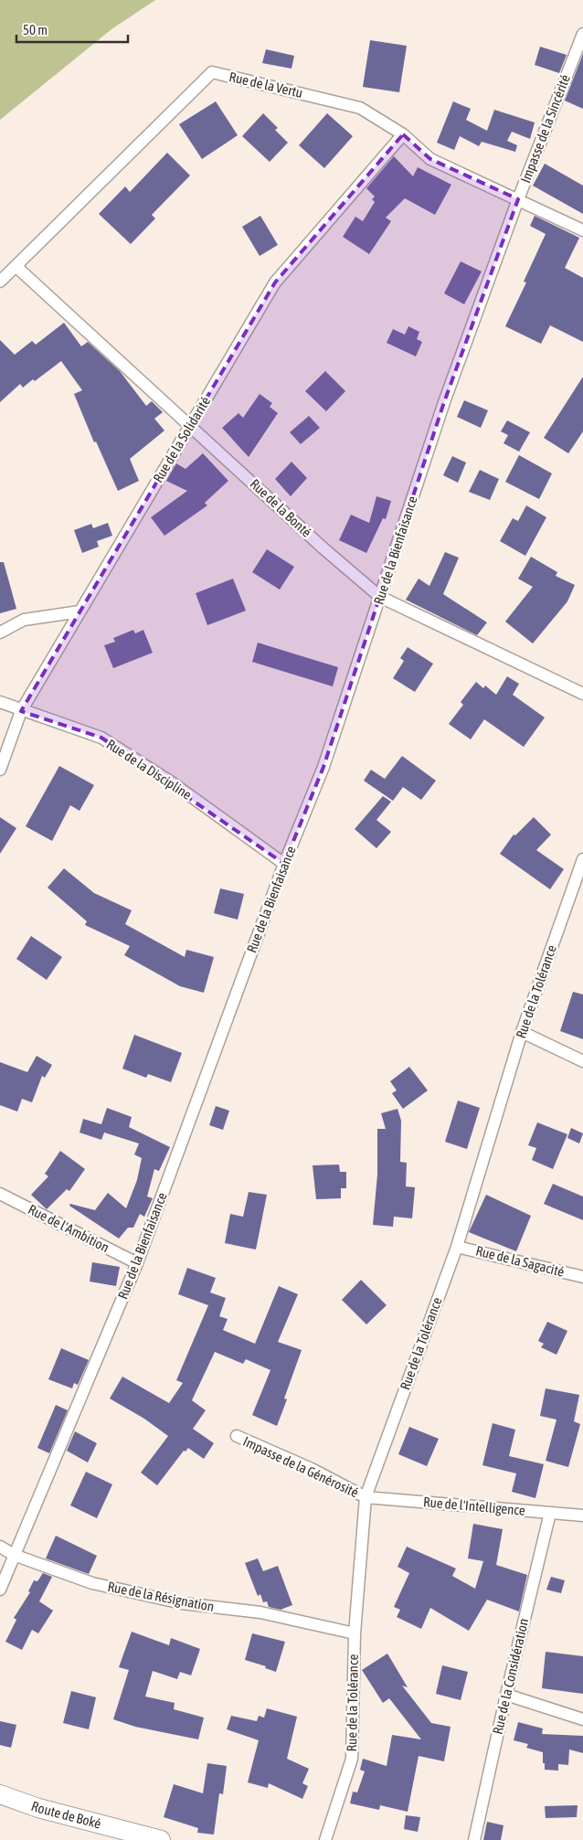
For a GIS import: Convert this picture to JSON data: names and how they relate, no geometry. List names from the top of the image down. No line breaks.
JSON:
{"streets":{"main road":["Route de Boké"],"street":["Rue de la Vertu","Impasse de la Sincérité","Rue de la Solidarité","Rue de la Bonté","Rue de la Bienfaisance","Rue de la Discipline","Rue de la Tolérance","Rue de l'Ambition","Rue de la Sagacité","Impasse de la Générosité","Rue de l'Intelligence","Rue de la Résignation","Rue de la Considération"]},"crossings":[["Rue de la Vertu","Impasse de la Sincérité"],["Rue de la Vertu","Rue de la Solidarité"],["Rue de la Vertu","Rue de la Bonté"],["Rue de la Vertu","Rue de la Bienfaisance"],["Impasse de la Sincérité","Rue de la Bienfaisance"],["Rue de la Solidarité","Rue de la Bonté"],["Rue de la Solidarité","Rue de la Discipline"],["Rue de la Bonté","Rue de la Bienfaisance"],["Rue de la Bienfaisance","Rue de la Discipline"],["Rue de la Bienfaisance","Rue de l'Ambition"],["Rue de la Bienfaisance","Rue de la Résignation"],["Rue de la Tolérance","Rue de la Sagacité"],["Rue de la Tolérance","Impasse de la Générosité"],["Rue de la Tolérance","Rue de l'Intelligence"],["Rue de la Tolérance","Rue de la Résignation"],["Impasse de la Générosité","Rue de l'Intelligence"],["Rue de l'Intelligence","Rue de la Considération"]],"scale_bar":"50 m"}
